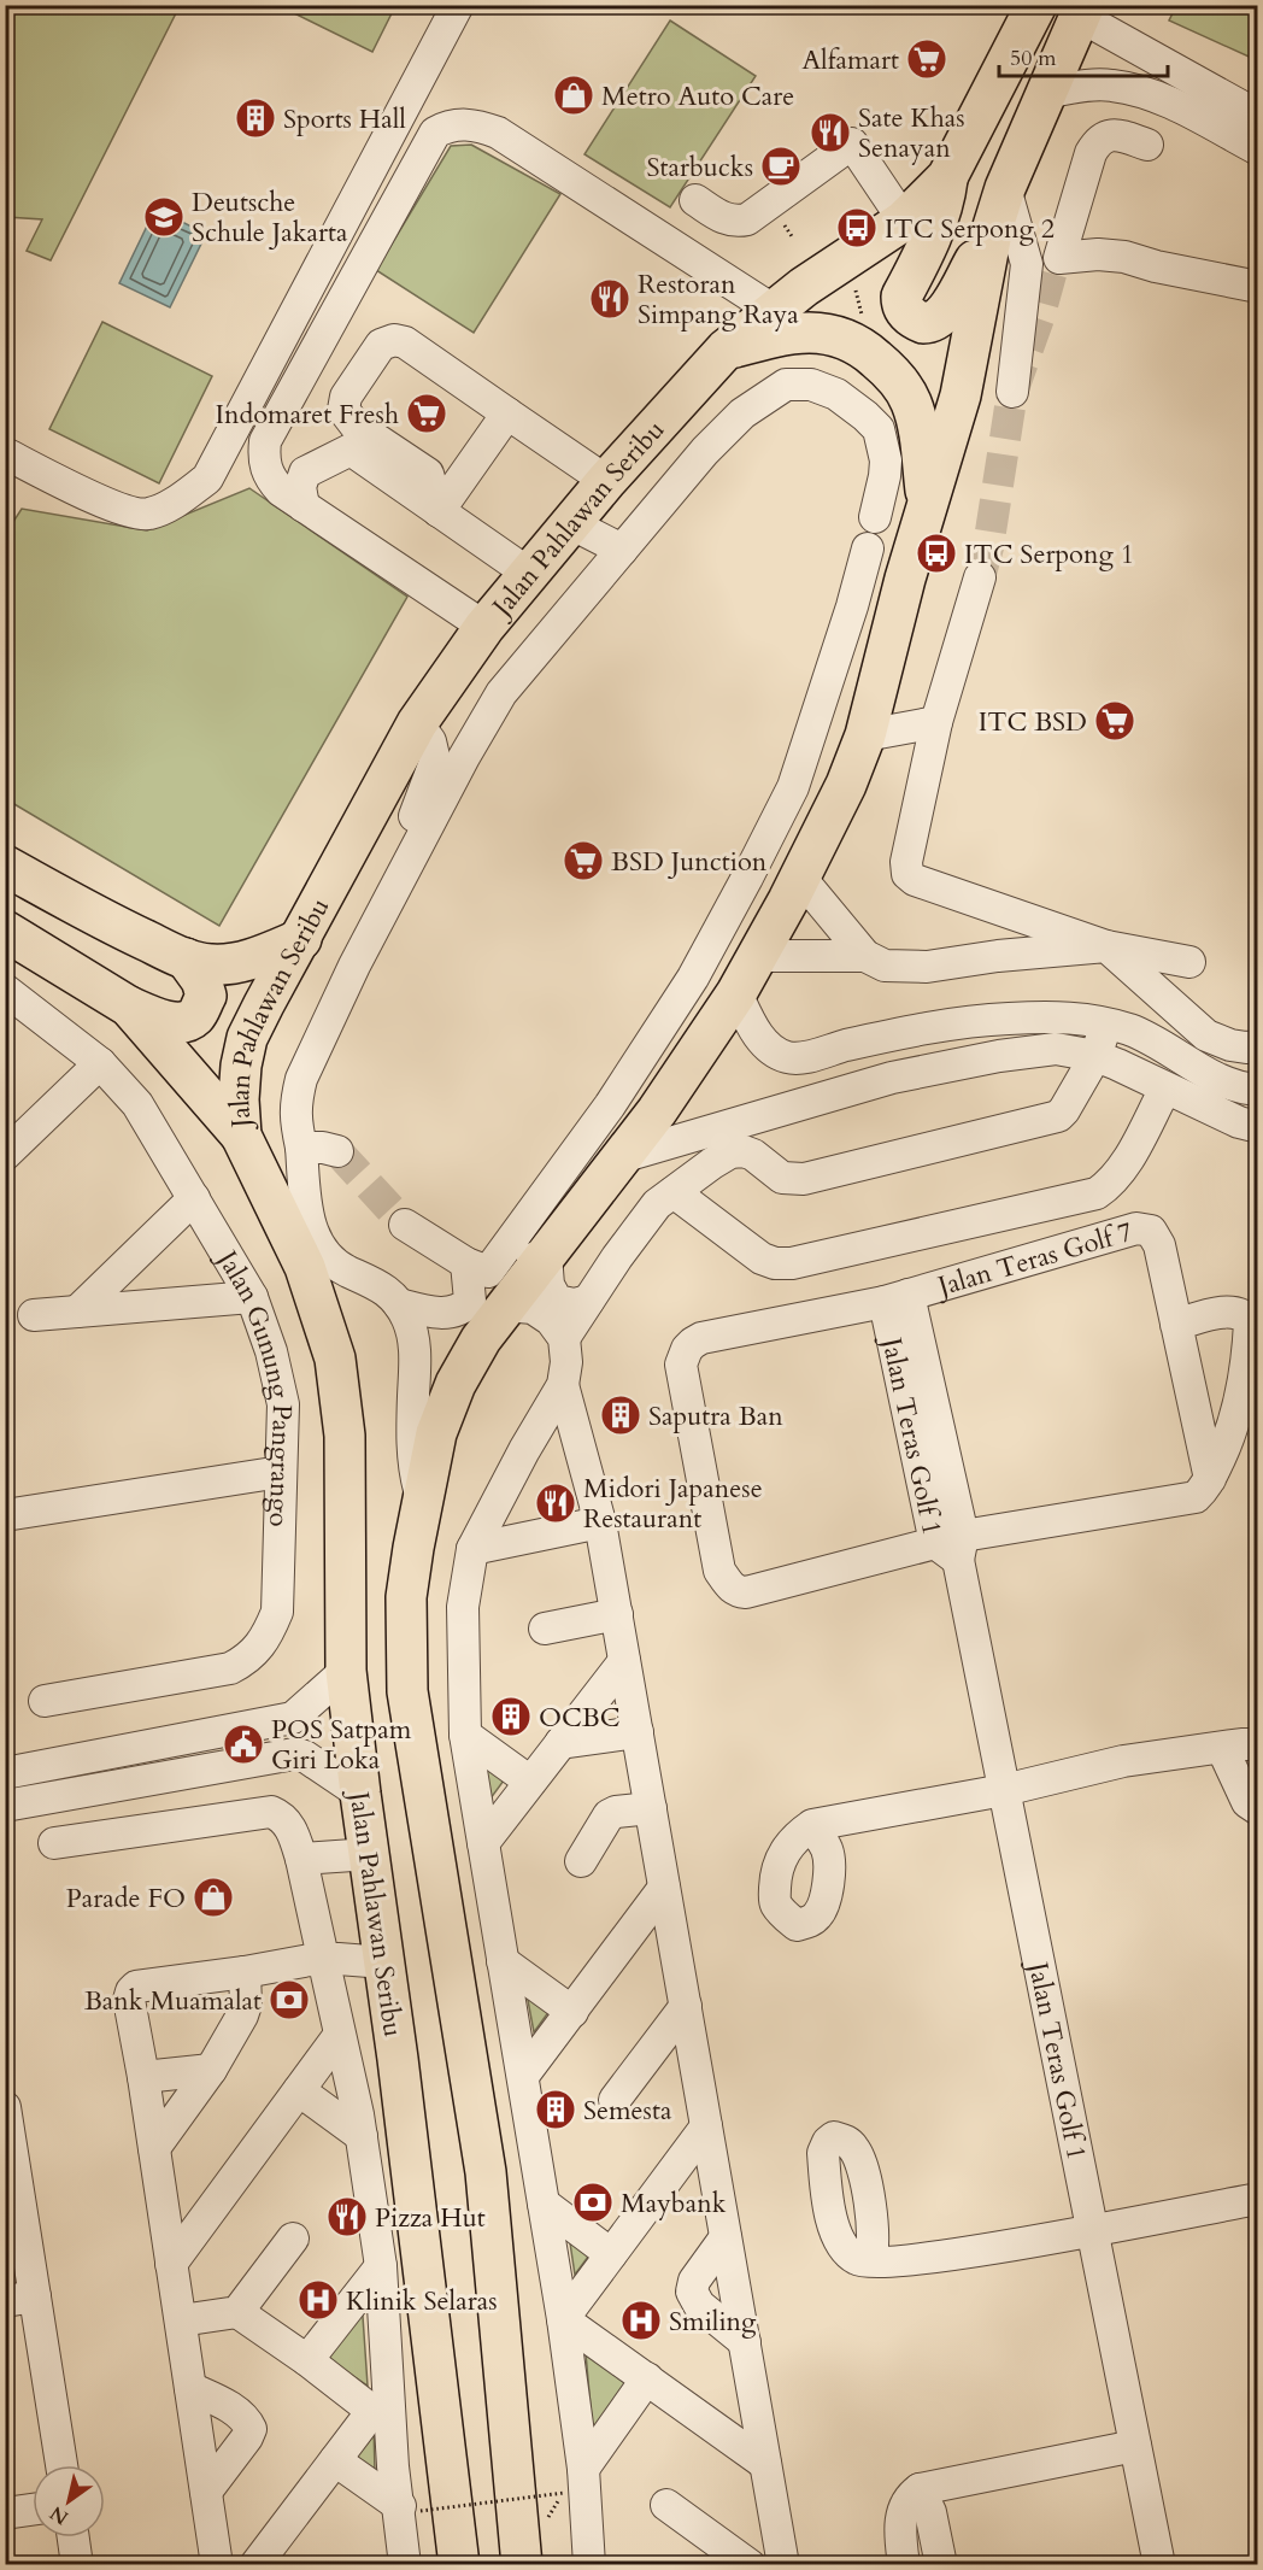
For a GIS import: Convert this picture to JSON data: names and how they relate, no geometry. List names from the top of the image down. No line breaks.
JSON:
{"streets":{"main road":["Jalan Pahlawan Seribu"],"street":["Jalan Teras Golf 7","Jalan Gunung Pangrango","Jalan Teras Golf 1"]},"crossings":[["Jalan Teras Golf 7","Jalan Teras Golf 1"]],"places":{"supermarket":["Alfamart","Indomaret Fresh","ITC BSD","BSD Junction"],"shop":["Metro Auto Care","Parade FO"],"building":["Sports Hall","Saputra Ban","OCBC","Semesta"],"restaurant":["Sate Khas Senayan","Restoran Simpang Raya","Midori Japanese Restaurant","Pizza Hut"],"cafe":["Starbucks"],"school or university":["Deutsche Schule Jakarta"],"bus stop":["ITC Serpong 2","ITC Serpong 1"],"public building":["POS Satpam Giri Loka"],"bank":["Bank Muamalat","Maybank"],"hospital":["Klinik Selaras","Smiling"]},"scale_bar":"50 m","north":"bottom left"}
